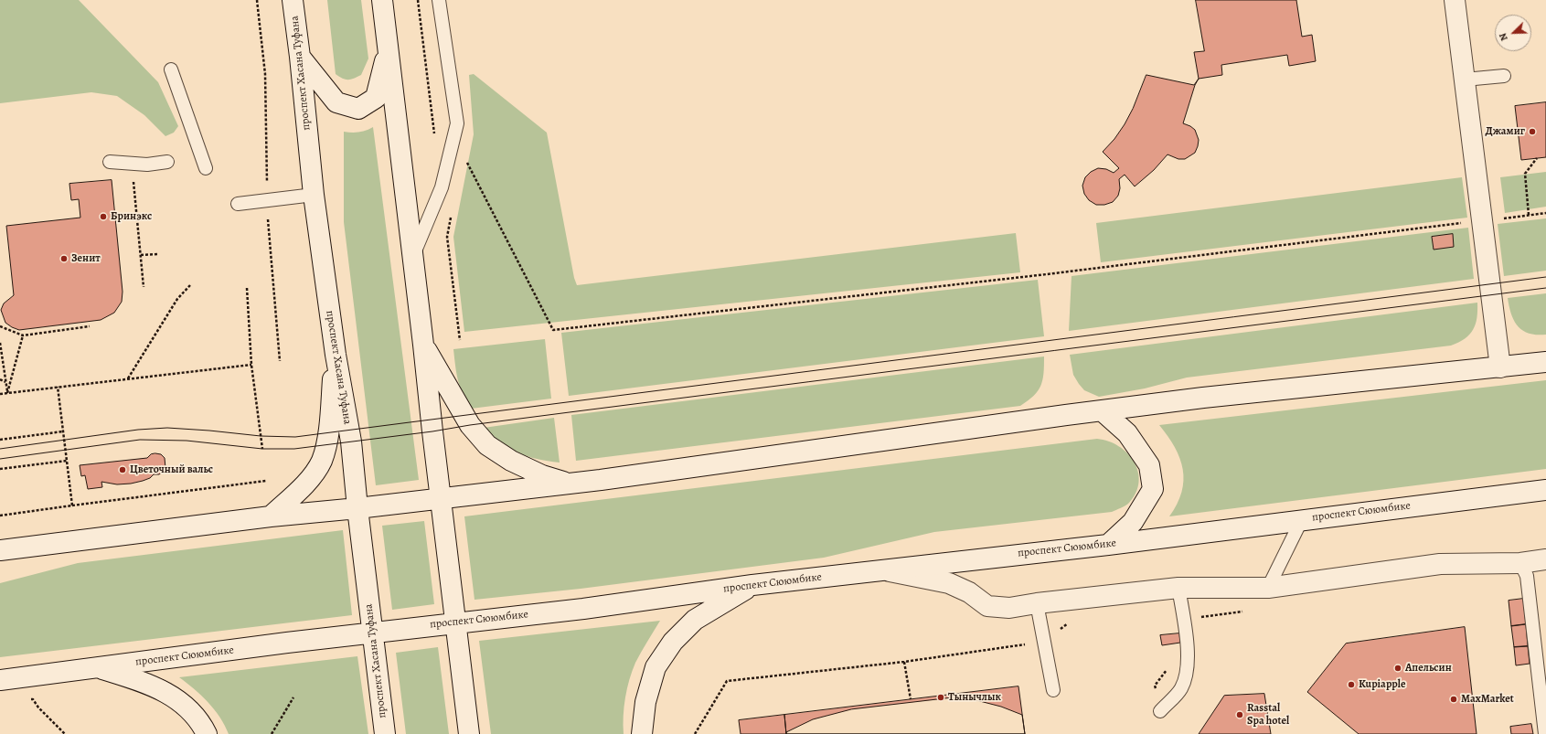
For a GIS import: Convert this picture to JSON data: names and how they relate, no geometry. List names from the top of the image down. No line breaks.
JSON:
{"streets":{"main road":["проспект Хасана Туфана","проспект Сююмбике"]},"crossings":[["проспект Хасана Туфана","проспект Сююмбике"]],"places":["Джамиг","Бринэкс","Зенит","Цветочный вальс","Апельсин","Kupiapple","Тынычлык","MaxMarket","Rasstal Spa hotel"],"north":"bottom left"}
